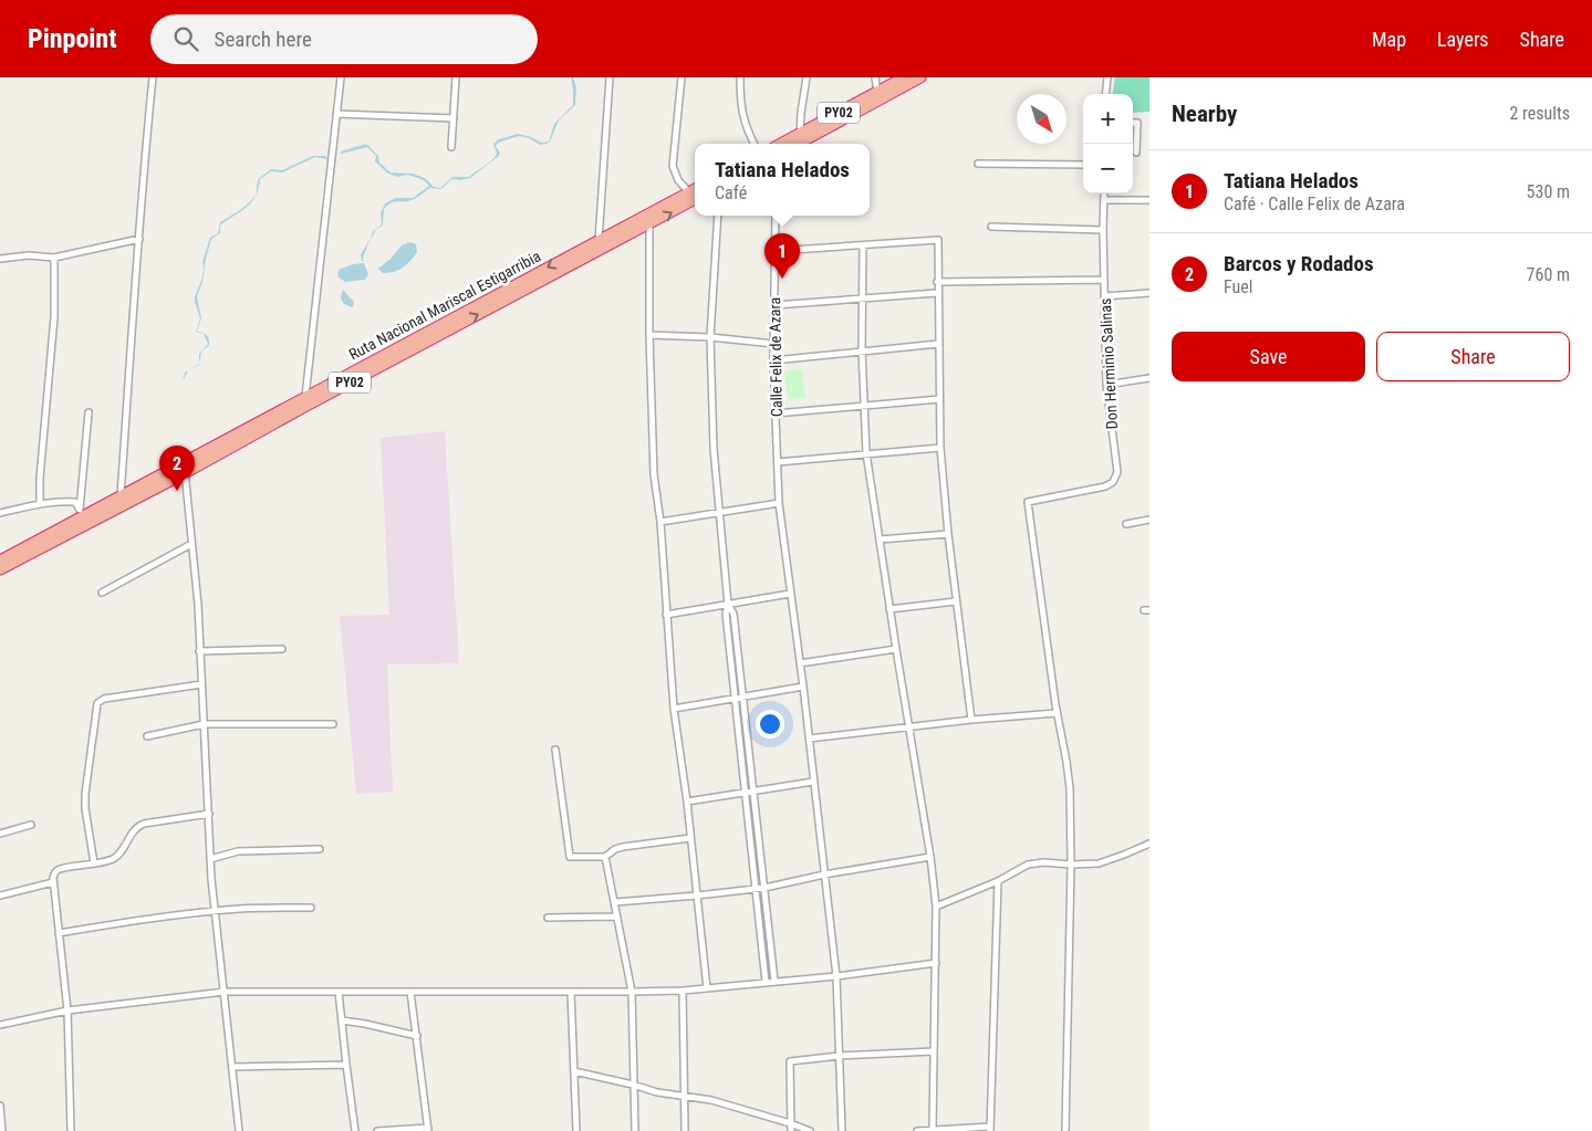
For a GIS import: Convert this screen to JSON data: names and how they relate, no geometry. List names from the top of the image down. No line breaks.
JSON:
{"streets":{"highway":["PY02","Ruta Nacional Mariscal Estigarribia"],"street":["Calle Felix de Azara","Don Herminio Salinas"]},"north":"bottom right","page":{"header":"Pinpoint","search":"Search here","nav":["Map","Layers","Share"],"heading":["Nearby","2 results"],"map_buttons":["+","−"],"popup":["Tatiana Helados","Café"],"list":[{"mark":"1","name":"Tatiana Helados","note":"Café · Calle Felix de Azara","value":"530 m"},{"mark":"2","name":"Barcos y Rodados","note":"Fuel","value":"760 m"}],"pins":["1","2"],"buttons":["Save","Share"]}}
